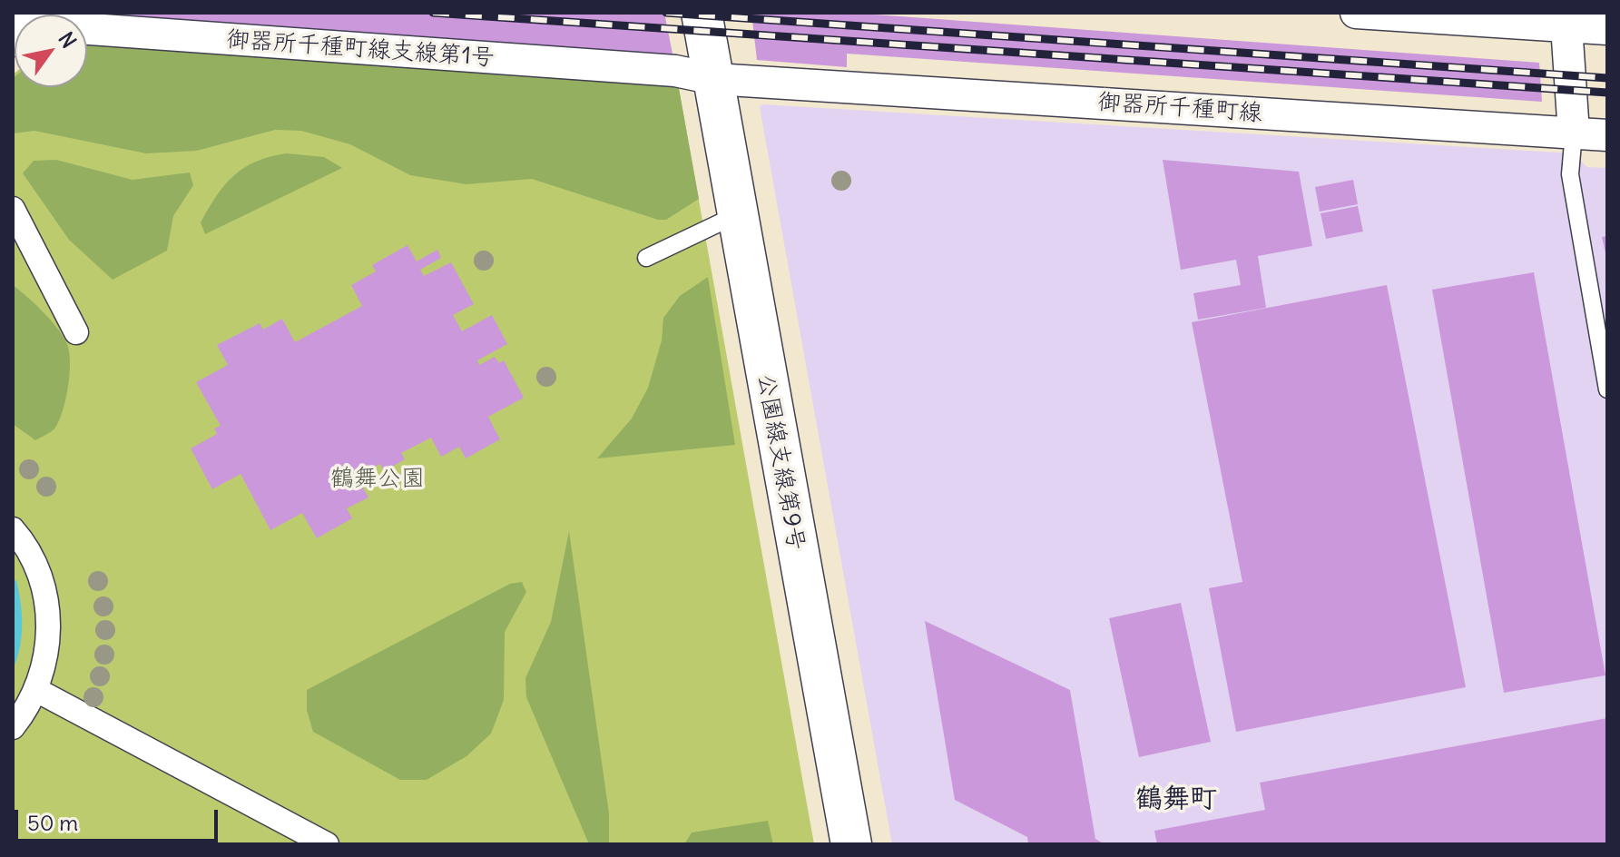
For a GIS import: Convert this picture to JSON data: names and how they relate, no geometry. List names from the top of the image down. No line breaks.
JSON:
{"streets":{"street":["御器所千種町線支線第1号","御器所千種町線","公園線支線第9号"]},"crossings":[["御器所千種町線支線第1号","御器所千種町線"],["御器所千種町線支線第1号","公園線支線第9号"],["御器所千種町線","公園線支線第9号"]],"districts":["鶴舞町"],"parks":["鶴舞公園"],"scale_bar":"50 m","north":"top right"}
